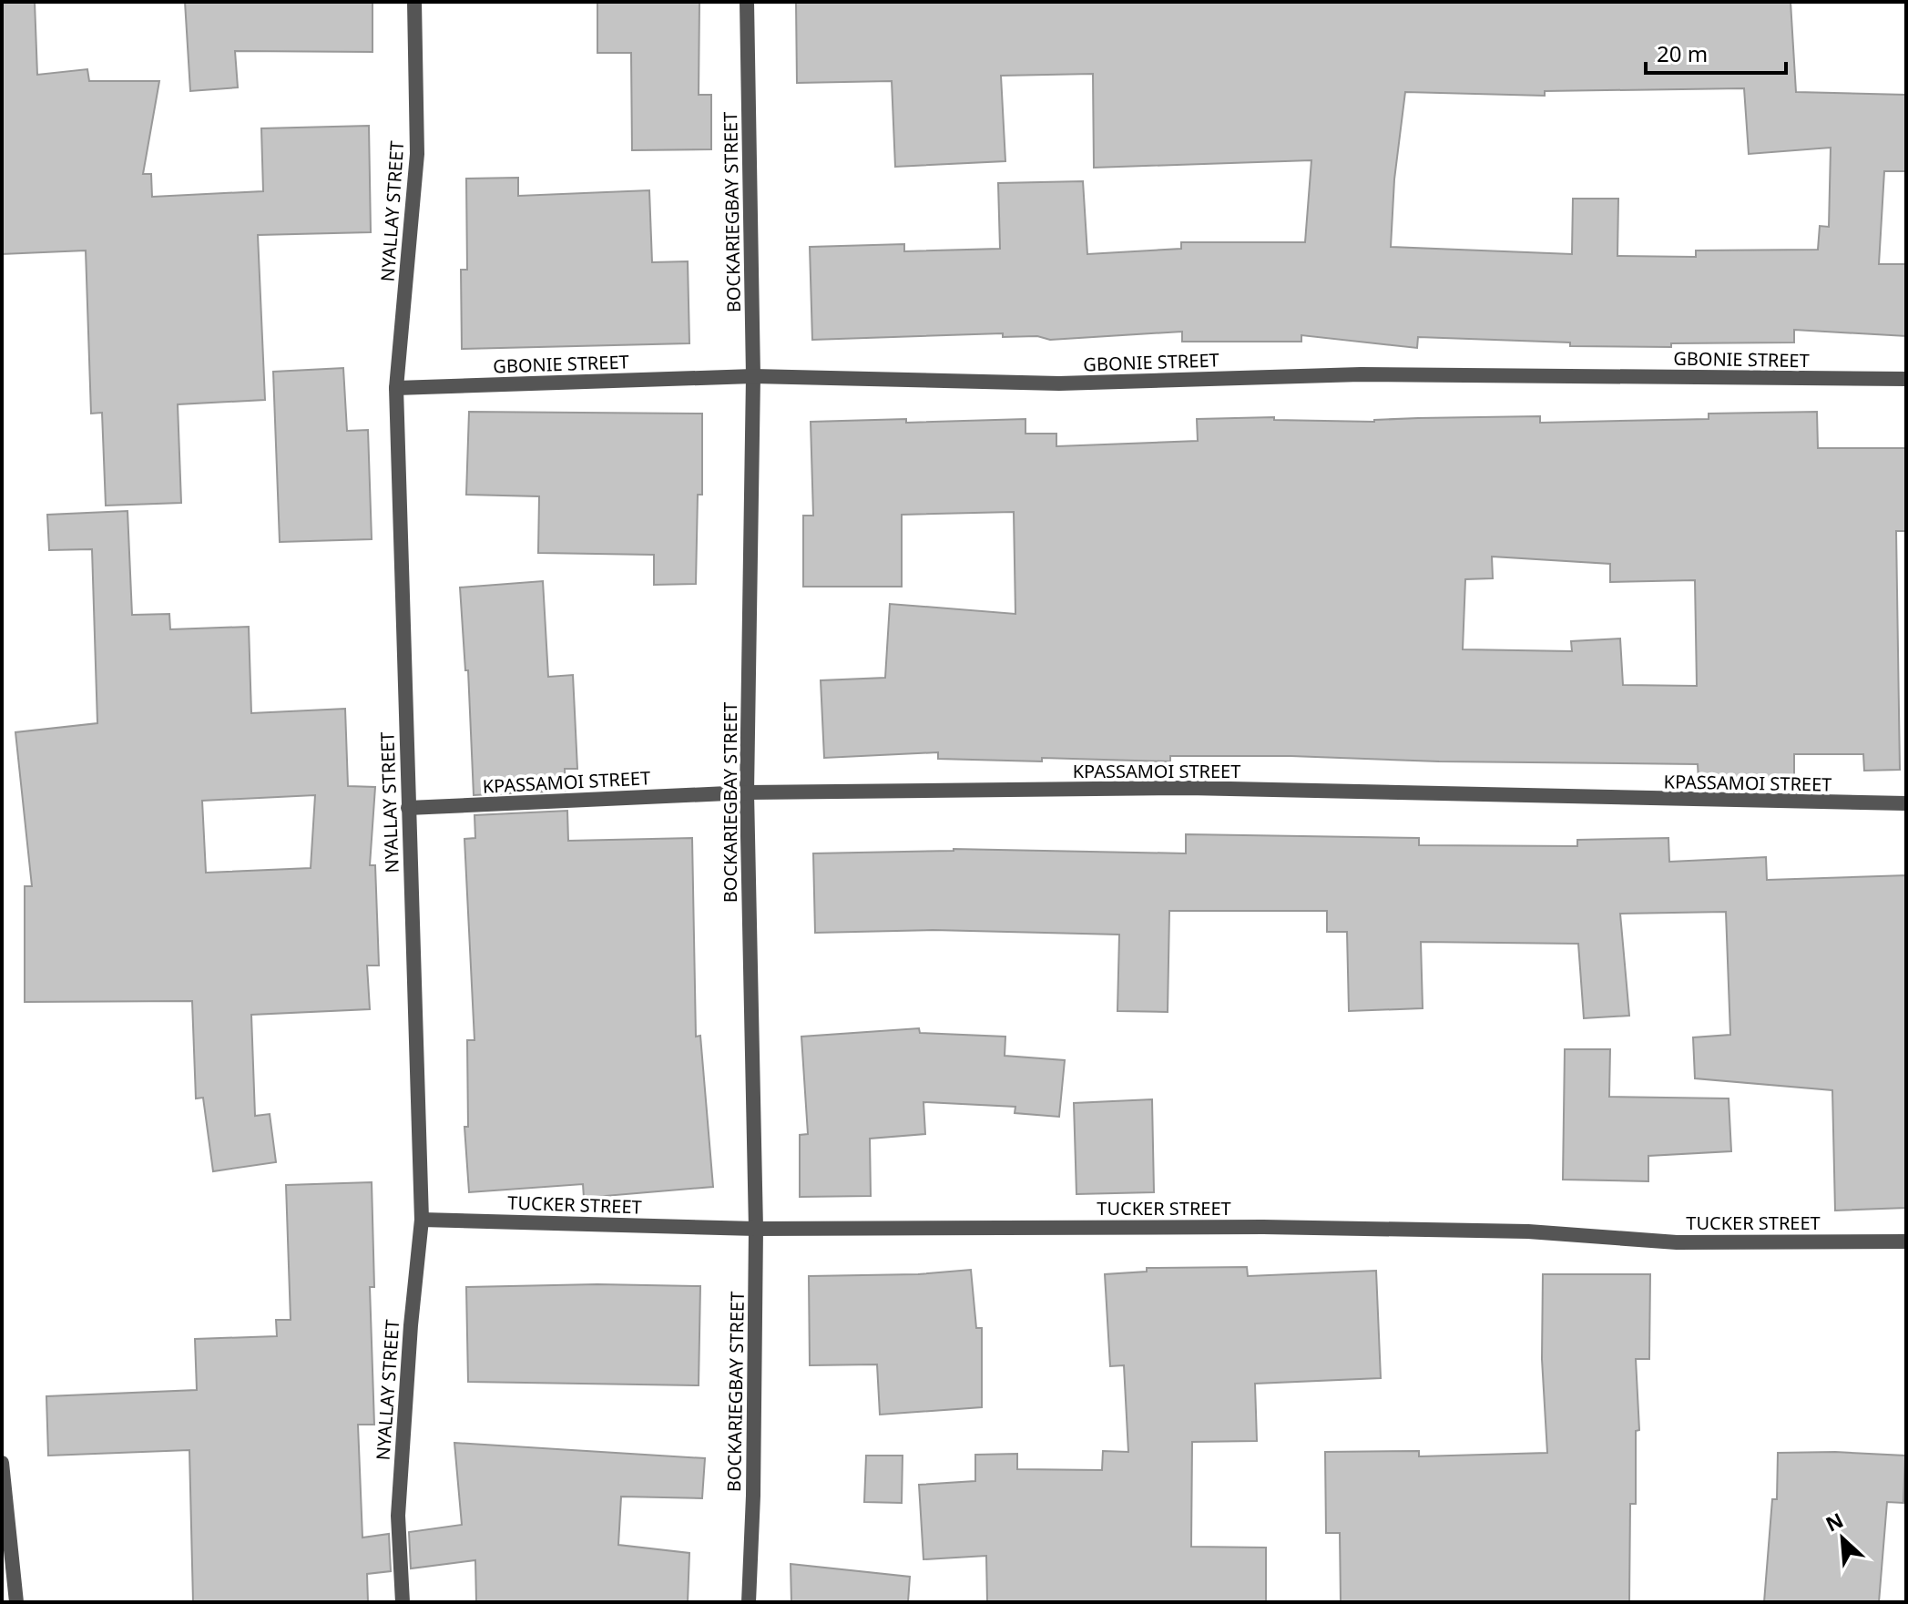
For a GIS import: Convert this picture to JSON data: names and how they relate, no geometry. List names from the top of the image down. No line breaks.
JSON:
{"streets":{"street":["NYALLAY STREET","BOCKARIEGBAY STREET","GBONIE STREET","KPASSAMOI STREET","TUCKER STREET"]},"crossings":[["NYALLAY STREET","GBONIE STREET"],["NYALLAY STREET","KPASSAMOI STREET"],["NYALLAY STREET","TUCKER STREET"],["BOCKARIEGBAY STREET","GBONIE STREET"],["BOCKARIEGBAY STREET","KPASSAMOI STREET"],["BOCKARIEGBAY STREET","TUCKER STREET"]],"scale_bar":"20 m","north":"top left"}
